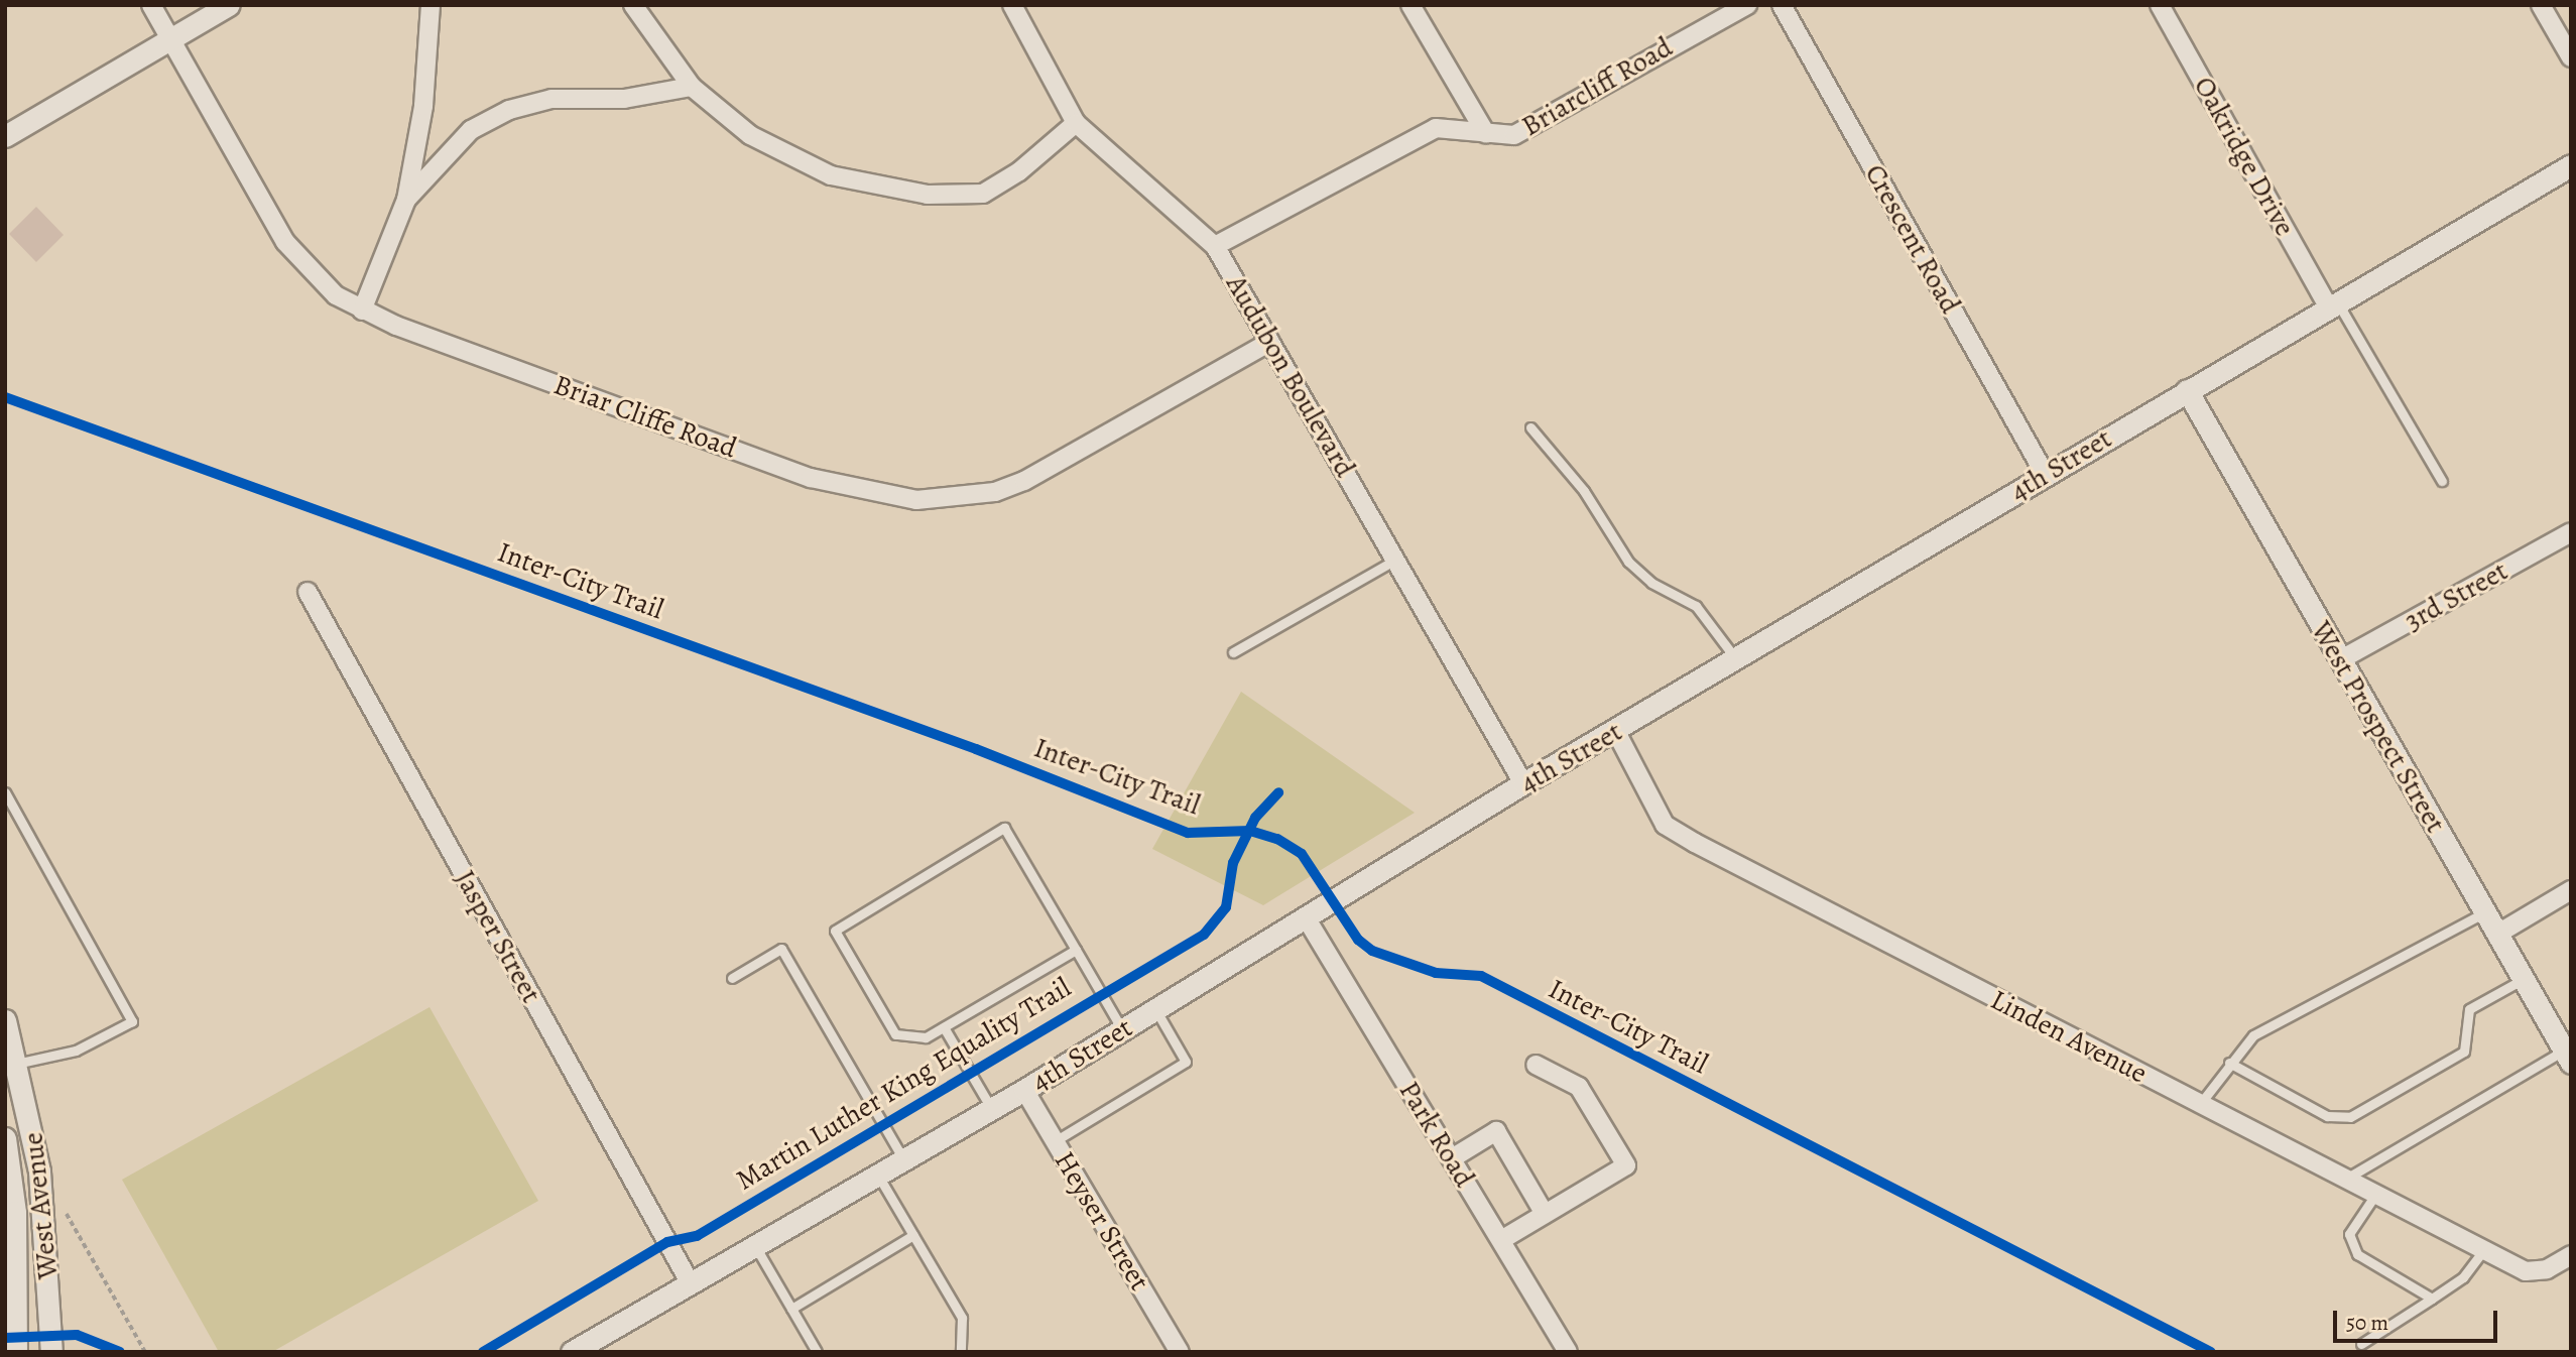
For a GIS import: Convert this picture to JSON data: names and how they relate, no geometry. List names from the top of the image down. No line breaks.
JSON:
{"streets":{"street":["Briarcliff Road","Oakridge Drive","Crescent Road","Audubon Boulevard","Briar Cliffe Road","4th Street","3rd Street","West Prospect Street","Jasper Street","Linden Avenue","Park Road","West Avenue","Heyser Street"],"cycle path":["Inter-City Trail","Martin Luther King Equality Trail"]},"crossings":[["Briarcliff Road","Audubon Boulevard"],["Oakridge Drive","4th Street"],["Crescent Road","4th Street"],["Audubon Boulevard","Briar Cliffe Road"],["Audubon Boulevard","4th Street"],["4th Street","West Prospect Street"],["4th Street","Jasper Street"],["4th Street","Linden Avenue"],["4th Street","Park Road"],["4th Street","Heyser Street"],["3rd Street","West Prospect Street"]],"scale_bar":"50 m"}
